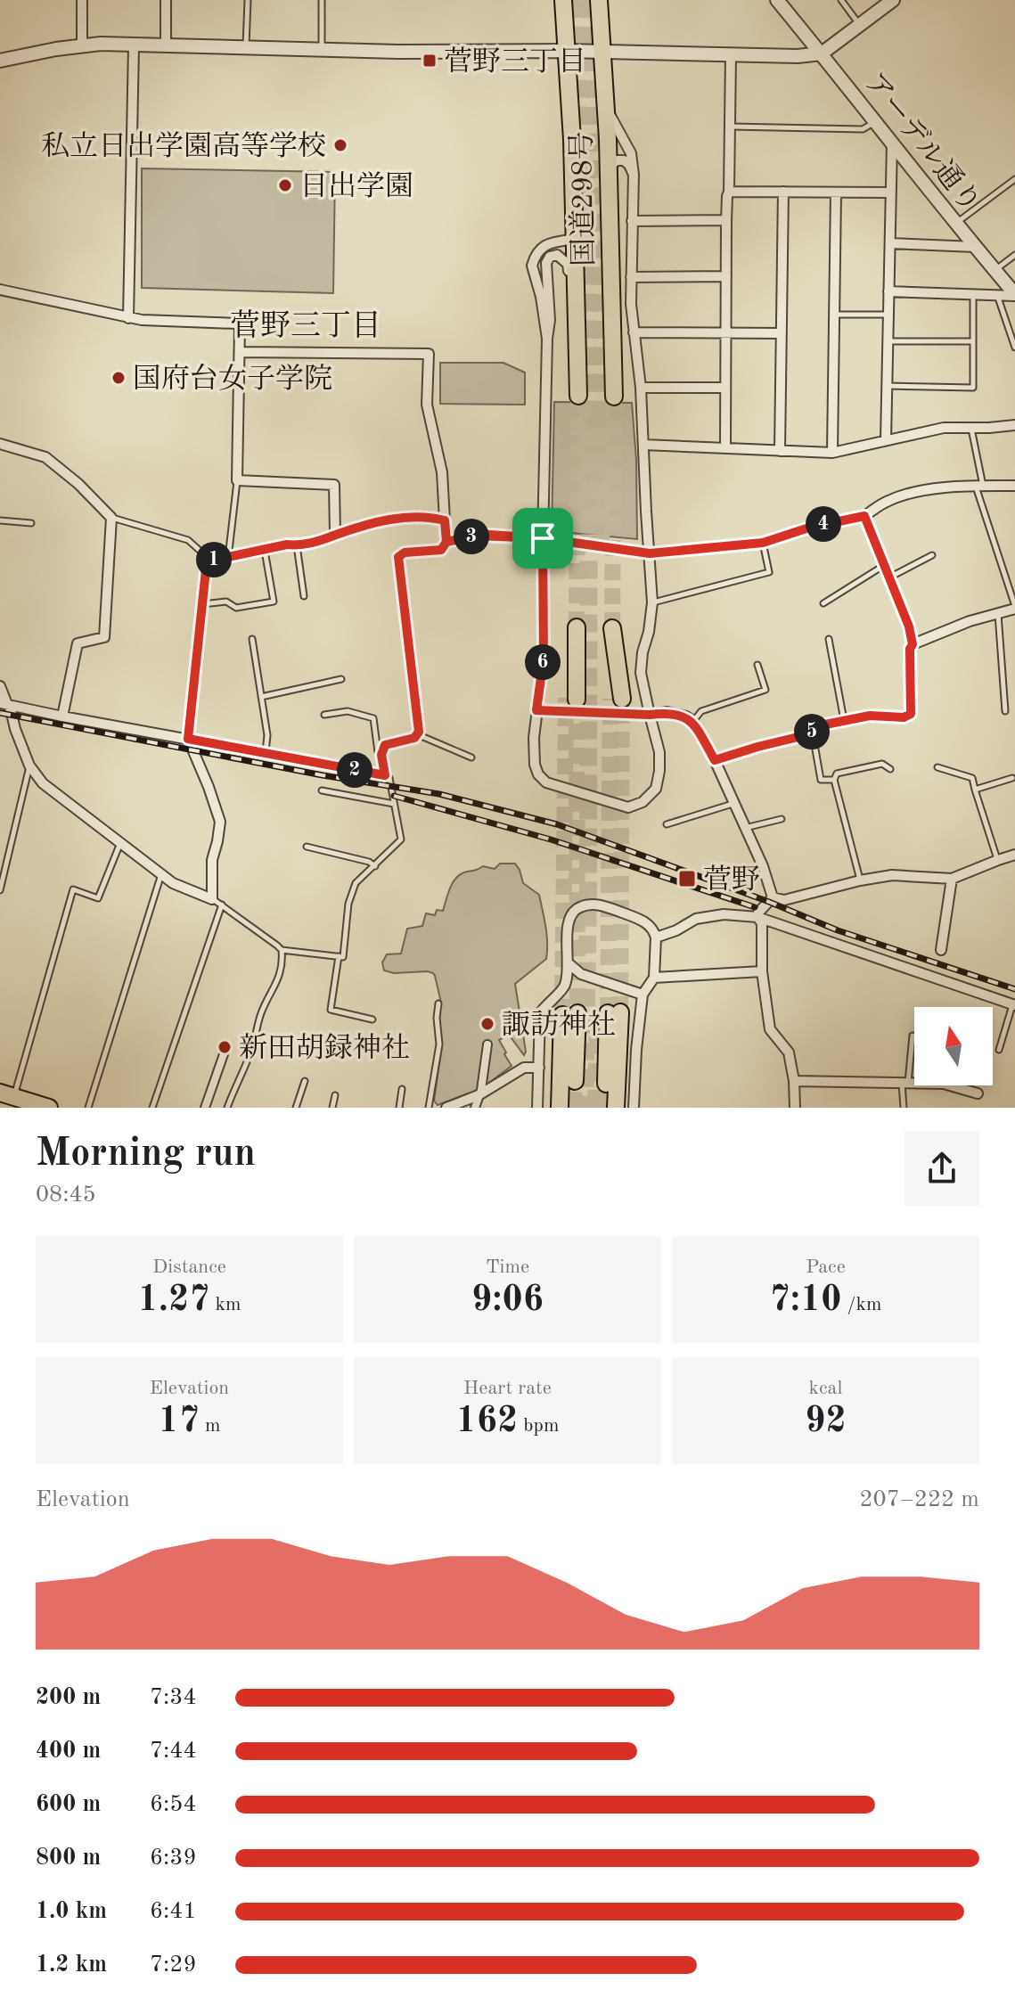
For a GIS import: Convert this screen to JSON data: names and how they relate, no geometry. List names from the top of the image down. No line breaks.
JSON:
{"streets":{"highway":["国道298号"],"street":["アーデル通り"]},"districts":["菅野三丁目"],"places":{"transit":["菅野三丁目","菅野"],"other":["私立日出学園高等学校","日出学園","国府台女子学院","諏訪神社","新田胡録神社"]},"north":"top","page":{"pins":["4","3","1","6","5","2"],"heading":["Morning run","08:45"],"stats":[["Distance","1.27 km"],["Time","9:06"],["Pace","7:10 /km"],["Elevation","17 m"],["Heart rate","162 bpm"],["kcal","92"]],"chart":["Elevation","207–222 m"],"list":[{"name":"200 m","note":"7:34"},{"name":"400 m","note":"7:44"},{"name":"600 m","note":"6:54"},{"name":"800 m","note":"6:39"},{"name":"1.0 km","note":"6:41"},{"name":"1.2 km","note":"7:29"}]}}
